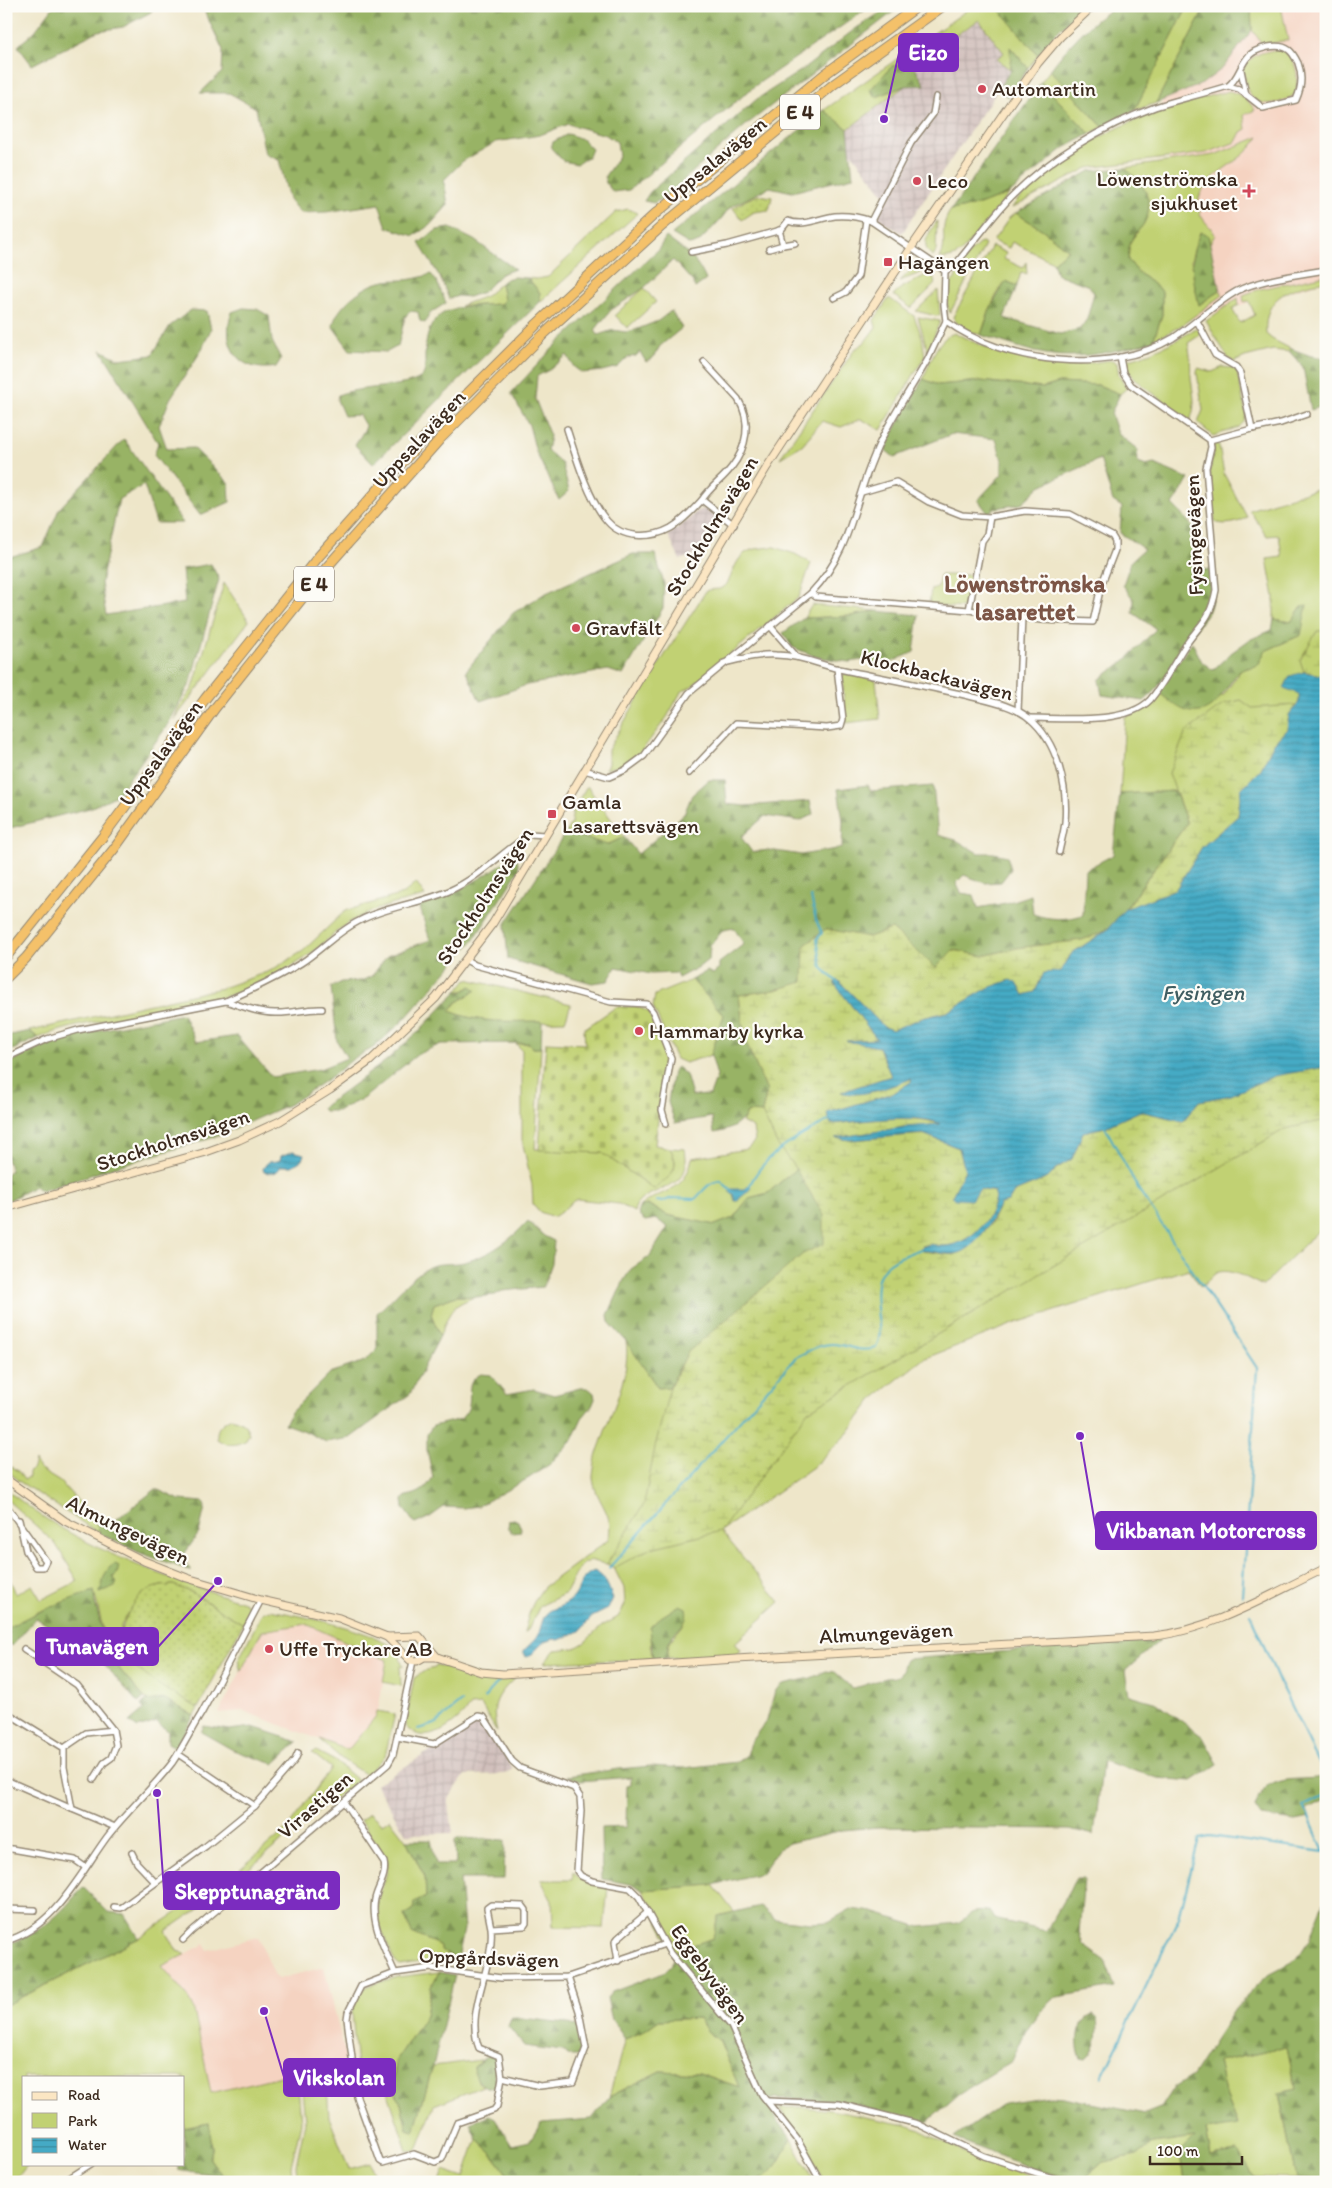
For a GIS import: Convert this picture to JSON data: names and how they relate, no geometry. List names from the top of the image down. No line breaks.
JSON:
{"streets":{"highway":["E 4","Uppsalavägen"],"street":["Stockholmsvägen","Fysingevägen","Klockbackavägen","Almungevägen","Virastigen","Oppgårdsvägen","Eggebyvägen"]},"crossings":[["Fysingevägen","Klockbackavägen"],["Almungevägen","Virastigen"],["Virastigen","Oppgårdsvägen"],["Virastigen","Eggebyvägen"],["Oppgårdsvägen","Eggebyvägen"]],"districts":["Löwenströmska lasarettet"],"water":["Fysingen"],"places":{"other":["Automartin","Eizo","Leco","Gravfält","Hammarby kyrka","Vikbanan Motorcross","Tunavägen","Uffe Tryckare AB","Skepptunagränd","Vikskolan"],"health":["Löwenströmska sjukhuset"],"transit":["Hagängen","Gamla Lasarettsvägen"]},"legend":["Road","Park","Water"],"scale_bar":"100 m"}
